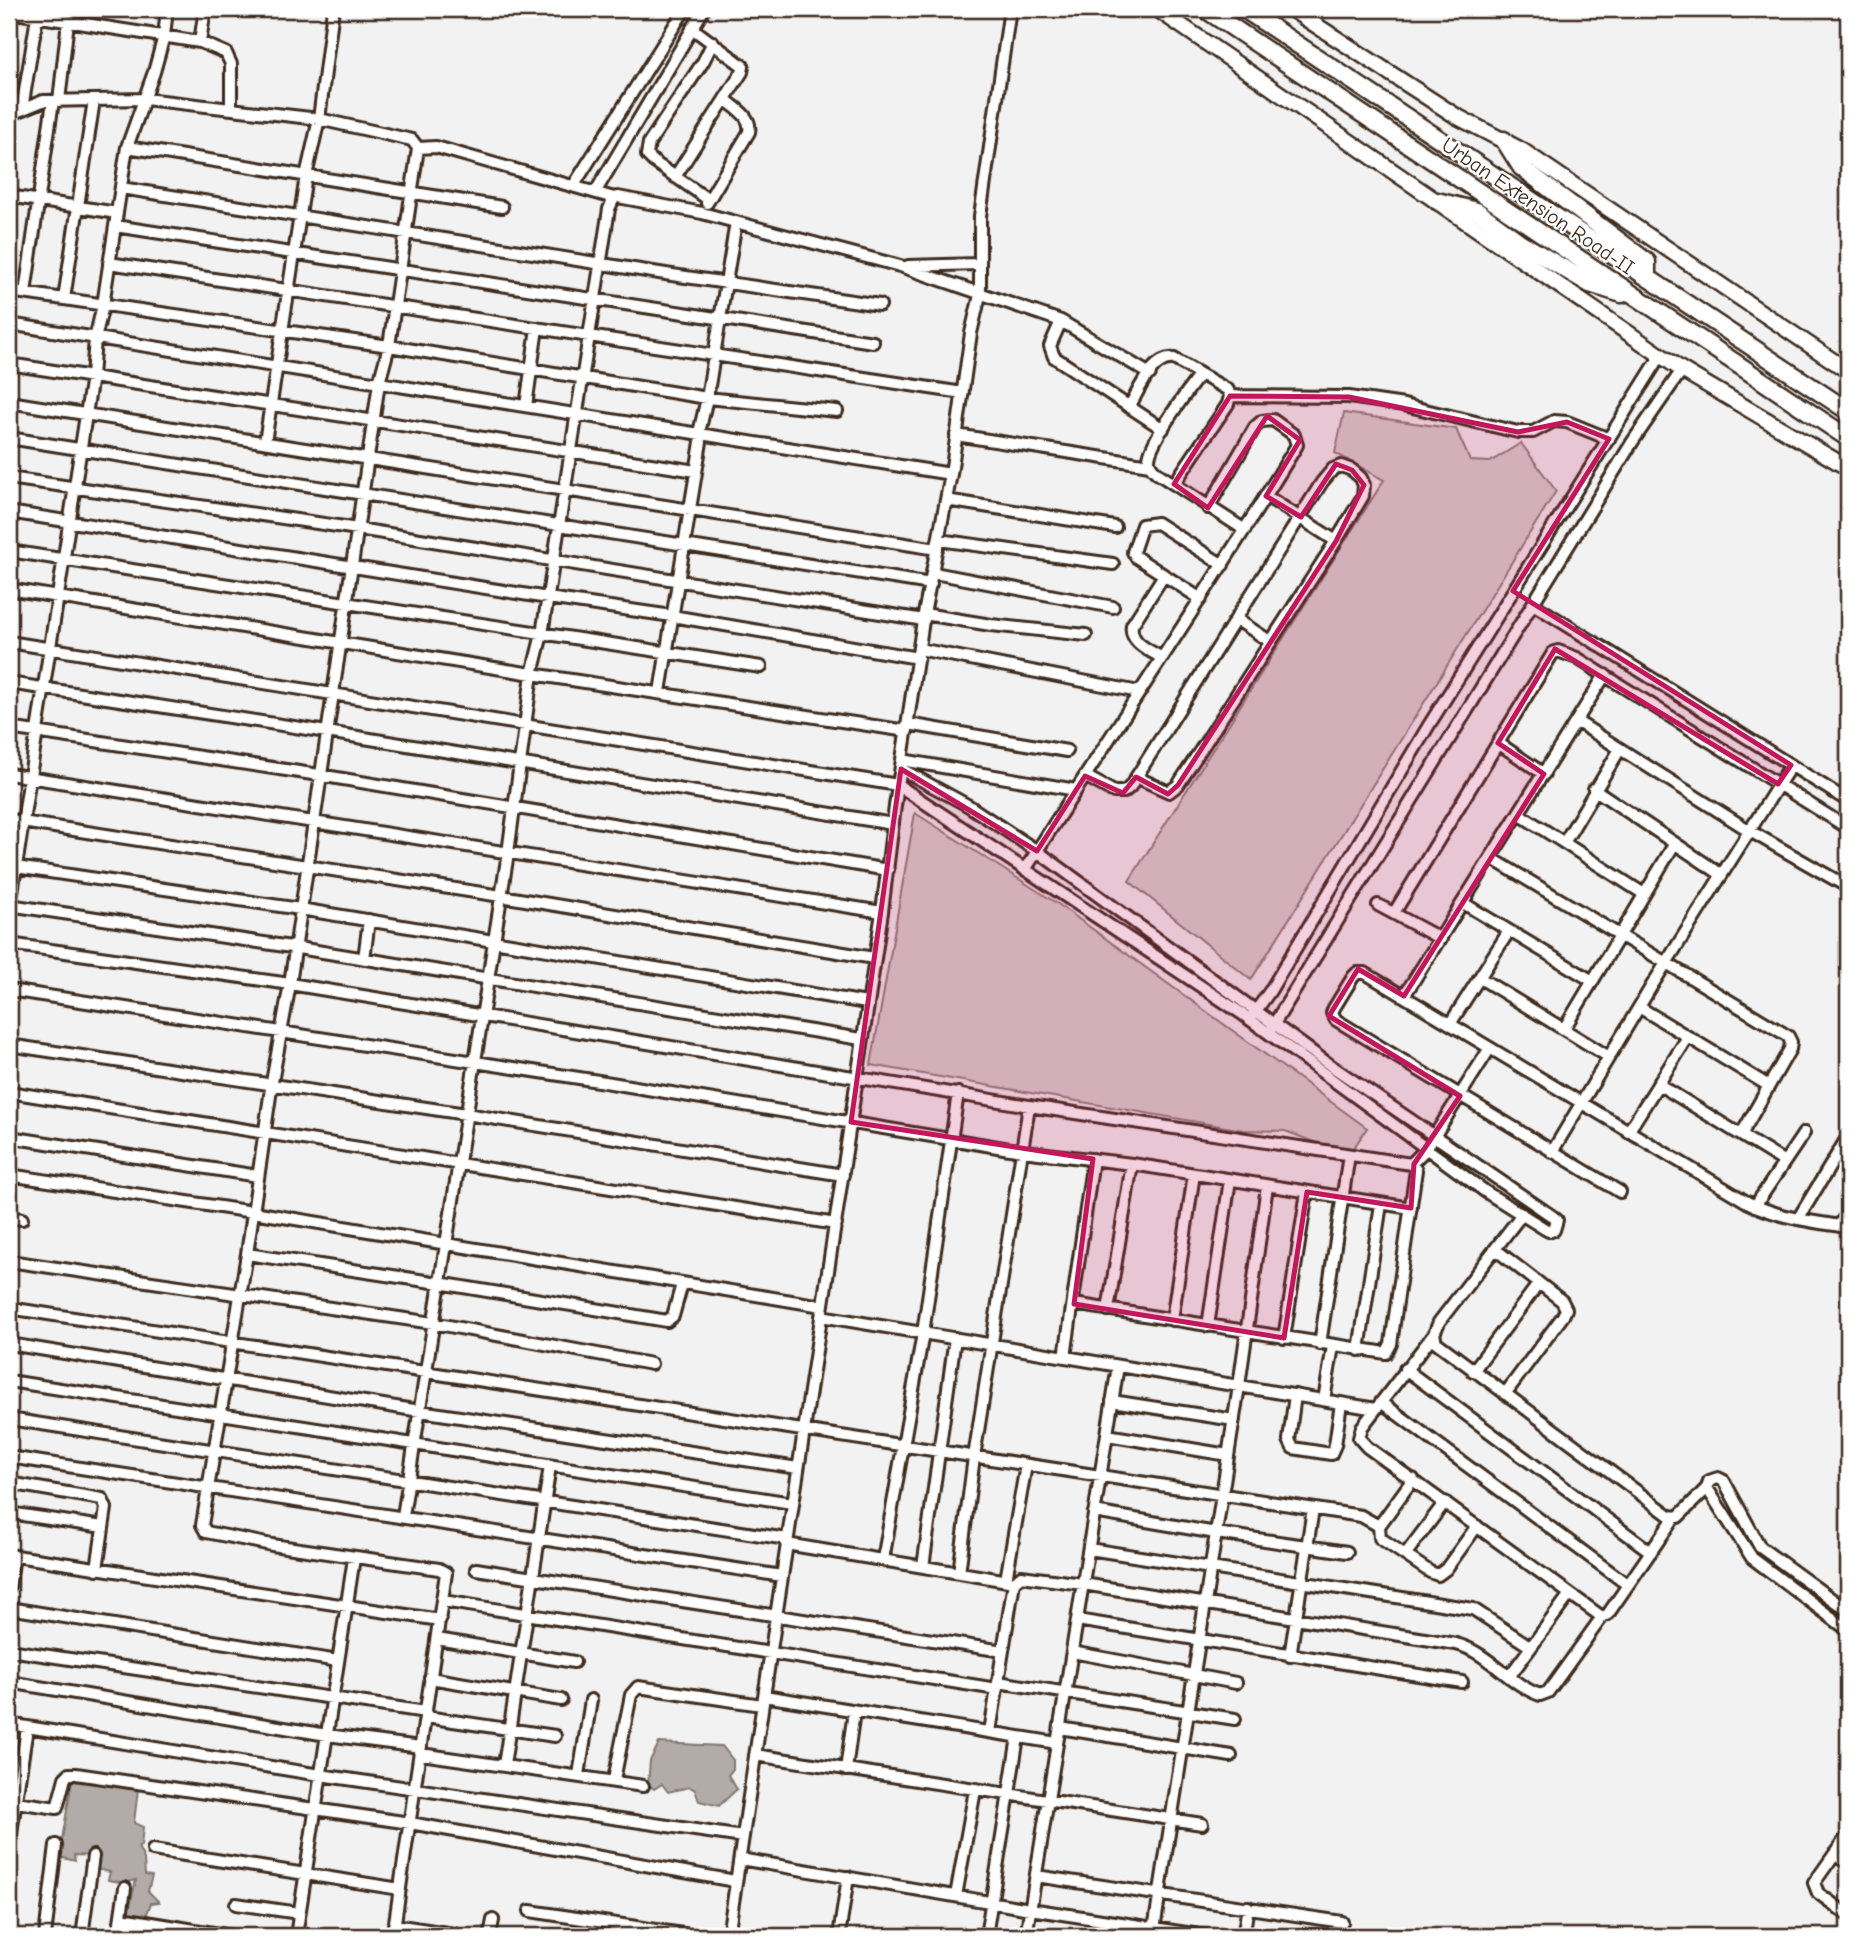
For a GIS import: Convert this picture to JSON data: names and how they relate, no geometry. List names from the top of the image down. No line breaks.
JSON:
{"streets":{"highway":["Urban Extension Road-II"]}}
